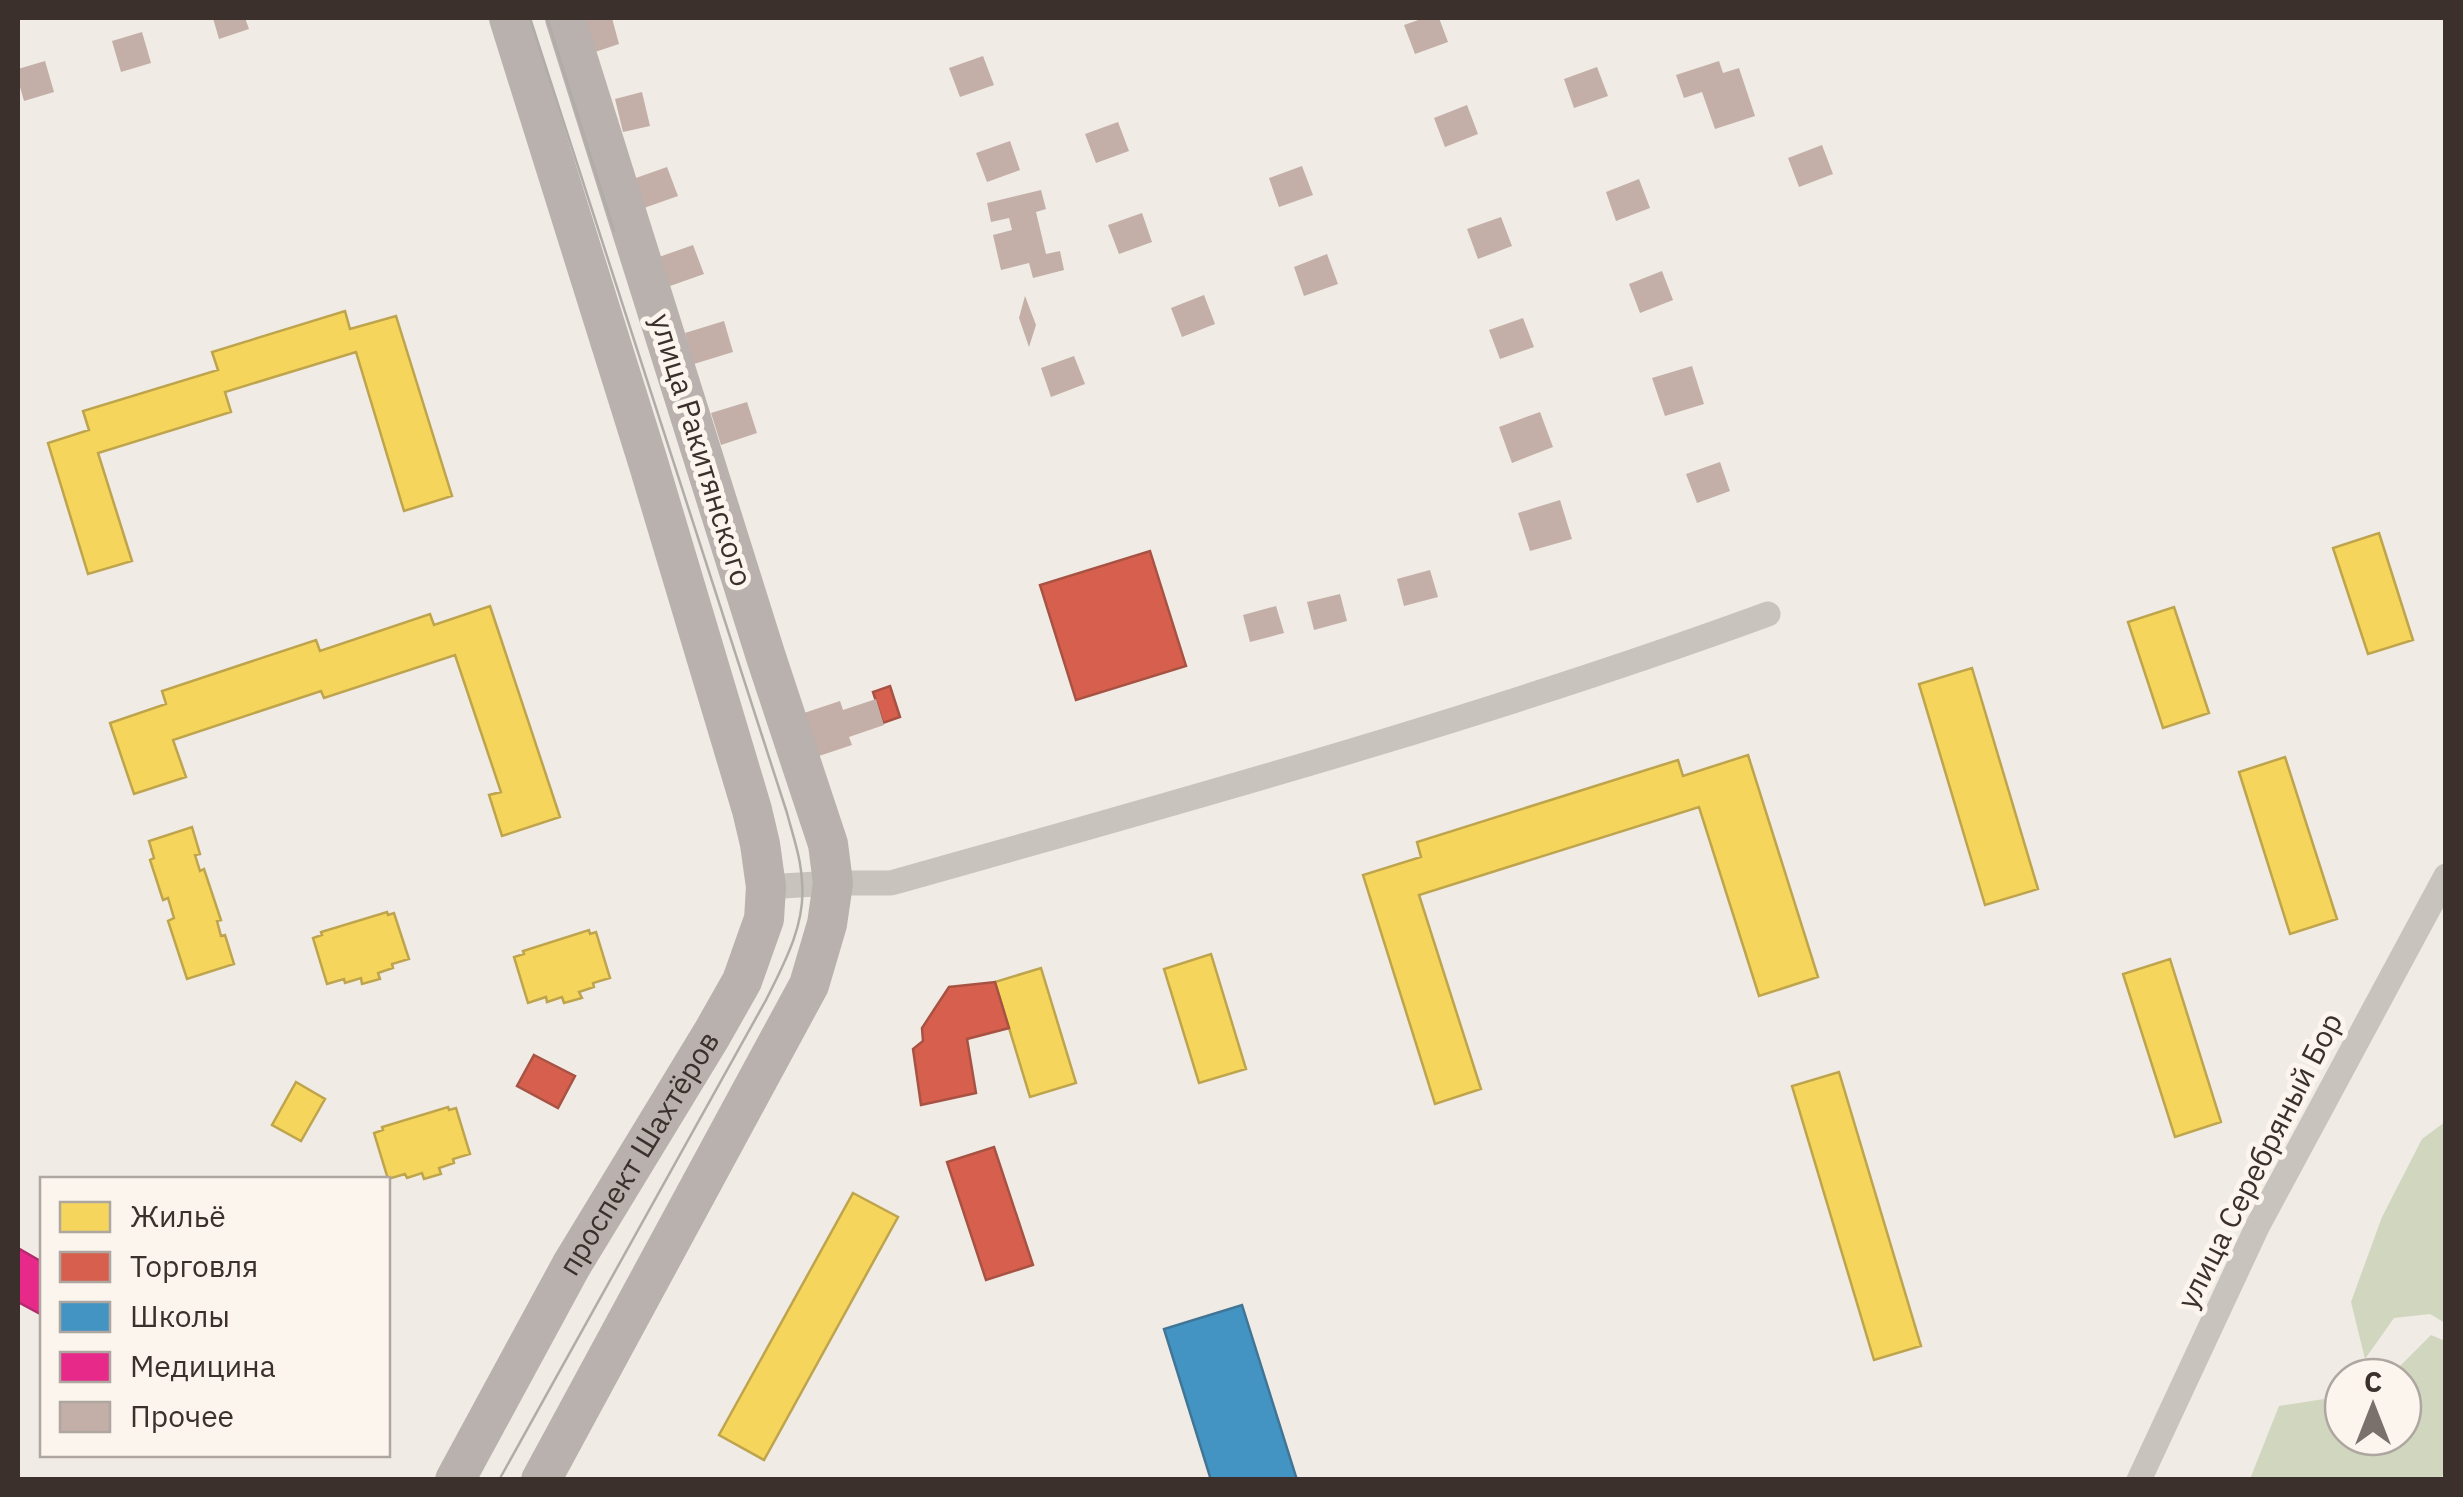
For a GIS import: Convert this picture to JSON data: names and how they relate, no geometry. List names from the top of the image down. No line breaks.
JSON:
{"streets":{"main road":["улица Ракитянского","проспект Шахтёров"],"street":["улица Серебряный Бор"]},"crossings":[["улица Ракитянского","проспект Шахтёров"]],"legend":["Жильё","Торговля","Школы","Медицина","Прочее"],"north":"top"}
